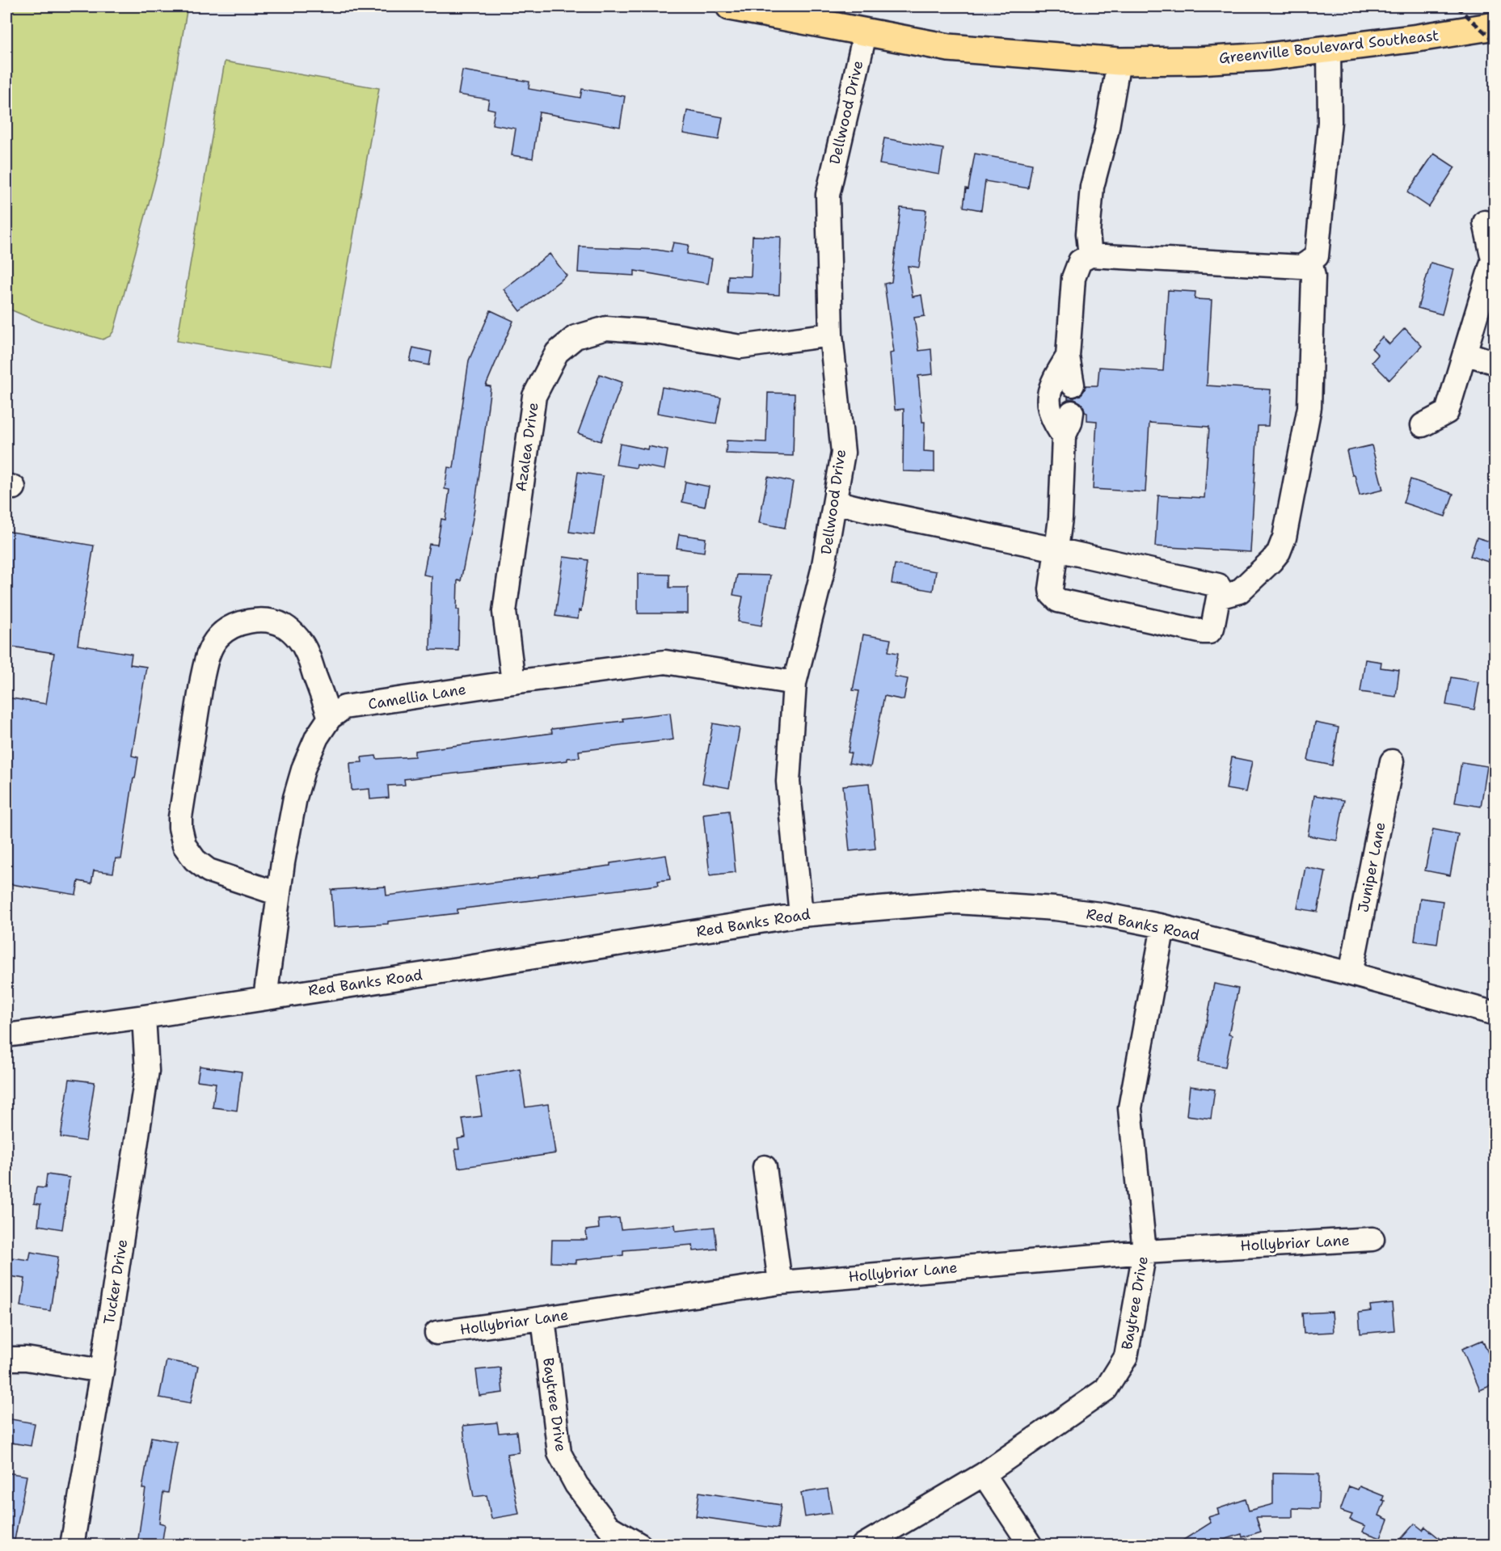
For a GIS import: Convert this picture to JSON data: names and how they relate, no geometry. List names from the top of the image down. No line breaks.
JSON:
{"streets":{"highway":["Greenville Boulevard Southeast"],"street":["Dellwood Drive","Azalea Drive","Camellia Lane","Juniper Lane","Red Banks Road","Hollybriar Lane","Tucker Drive","Baytree Drive"]},"crossings":[["Greenville Boulevard Southeast","Dellwood Drive"],["Dellwood Drive","Azalea Drive"],["Dellwood Drive","Camellia Lane"],["Dellwood Drive","Red Banks Road"],["Azalea Drive","Camellia Lane"],["Camellia Lane","Red Banks Road"],["Juniper Lane","Red Banks Road"],["Red Banks Road","Tucker Drive"],["Red Banks Road","Baytree Drive"],["Hollybriar Lane","Baytree Drive"]]}
